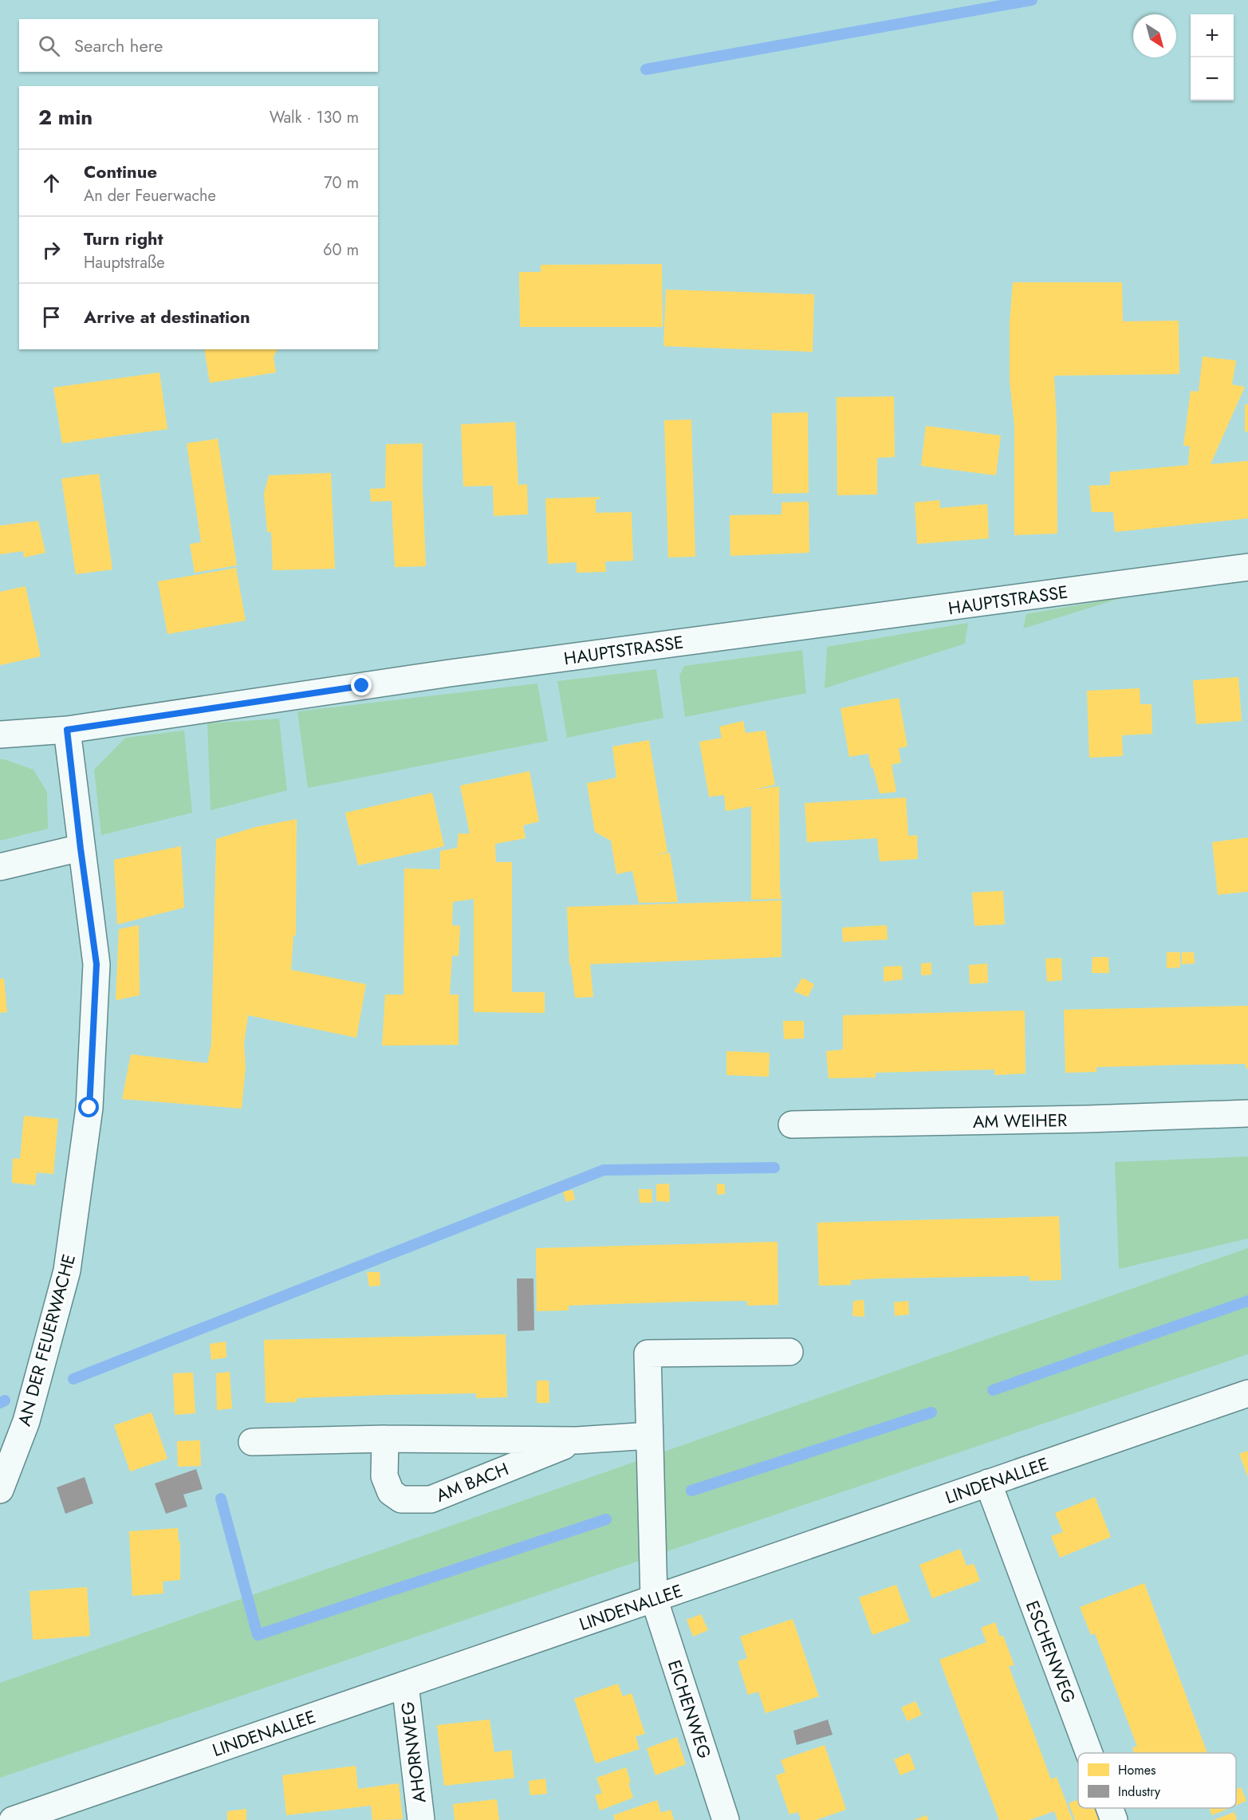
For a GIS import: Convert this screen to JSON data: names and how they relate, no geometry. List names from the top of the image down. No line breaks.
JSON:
{"streets":{"street":["HAUPTSTRASSE","AM WEIHER","AN DER FEUERWACHE","LINDENALLEE","AM BACH","ESCHENWEG","EICHENWEG","AHORNWEG"]},"crossings":[["HAUPTSTRASSE","AN DER FEUERWACHE"],["LINDENALLEE","ESCHENWEG"],["LINDENALLEE","EICHENWEG"],["LINDENALLEE","AHORNWEG"]],"legend":["Homes","Industry"],"north":"bottom right","page":{"map_buttons":["+","−"],"search":"Search here","heading":["2 min","Walk · 130 m"],"list":[["Continue","An der Feuerwache","70 m"],["Turn right","Hauptstraße","60 m"],"Arrive at destination"]}}
